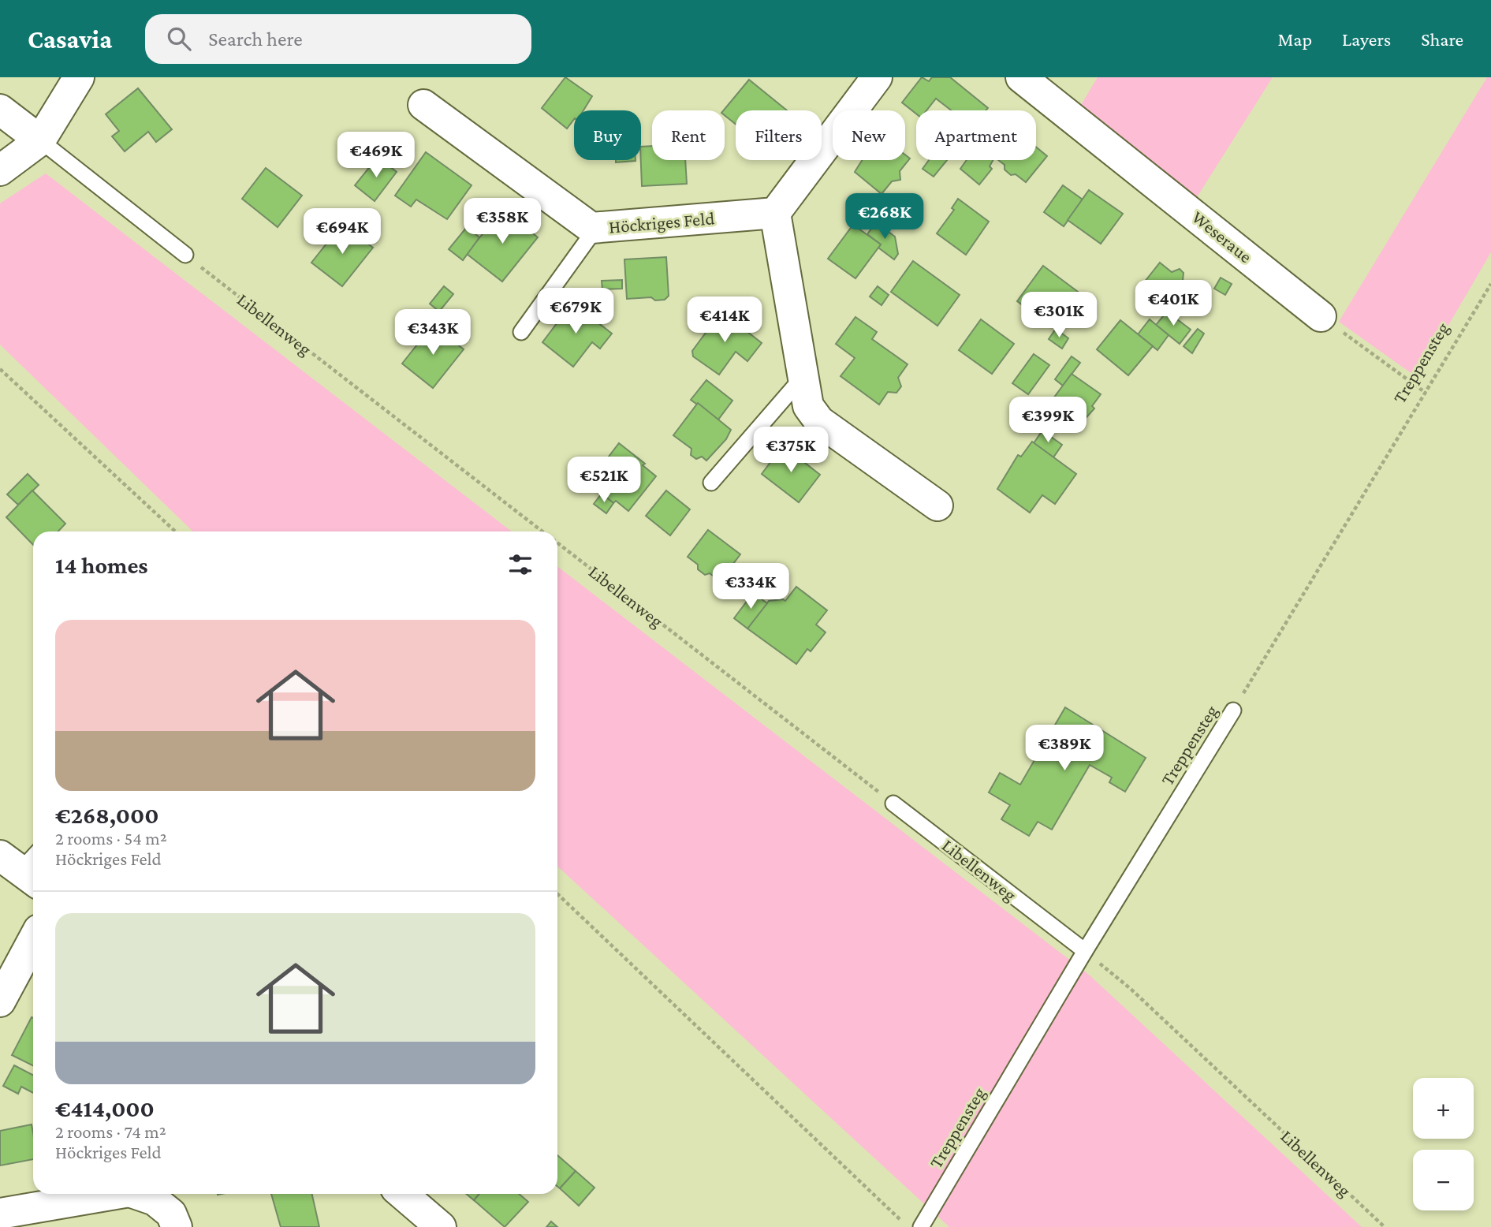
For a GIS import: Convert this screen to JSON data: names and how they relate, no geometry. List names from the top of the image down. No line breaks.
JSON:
{"streets":{"street":["Höckriges Feld","Weseraue"],"lane":["Libellenweg","Treppensteg"]},"crossings":[["Libellenweg","Treppensteg"]],"page":{"header":"Casavia","search":"Search here","nav":["Map","Layers","Share"],"chip":["Buy","Rent","Filters","New","Apartment"],"price":["€469K","€268K","€358K","€694K","€401K","€679K","€301K","€414K","€343K","€399K","€375K","€521K","€334K","€389K"],"heading":"14 homes","list":[{"name":"€268,000","note":"2 rooms · 54 m² · Höckriges Feld"},{"name":"€414,000","note":"2 rooms · 74 m² · Höckriges Feld"}],"map_buttons":["+","−"]}}
